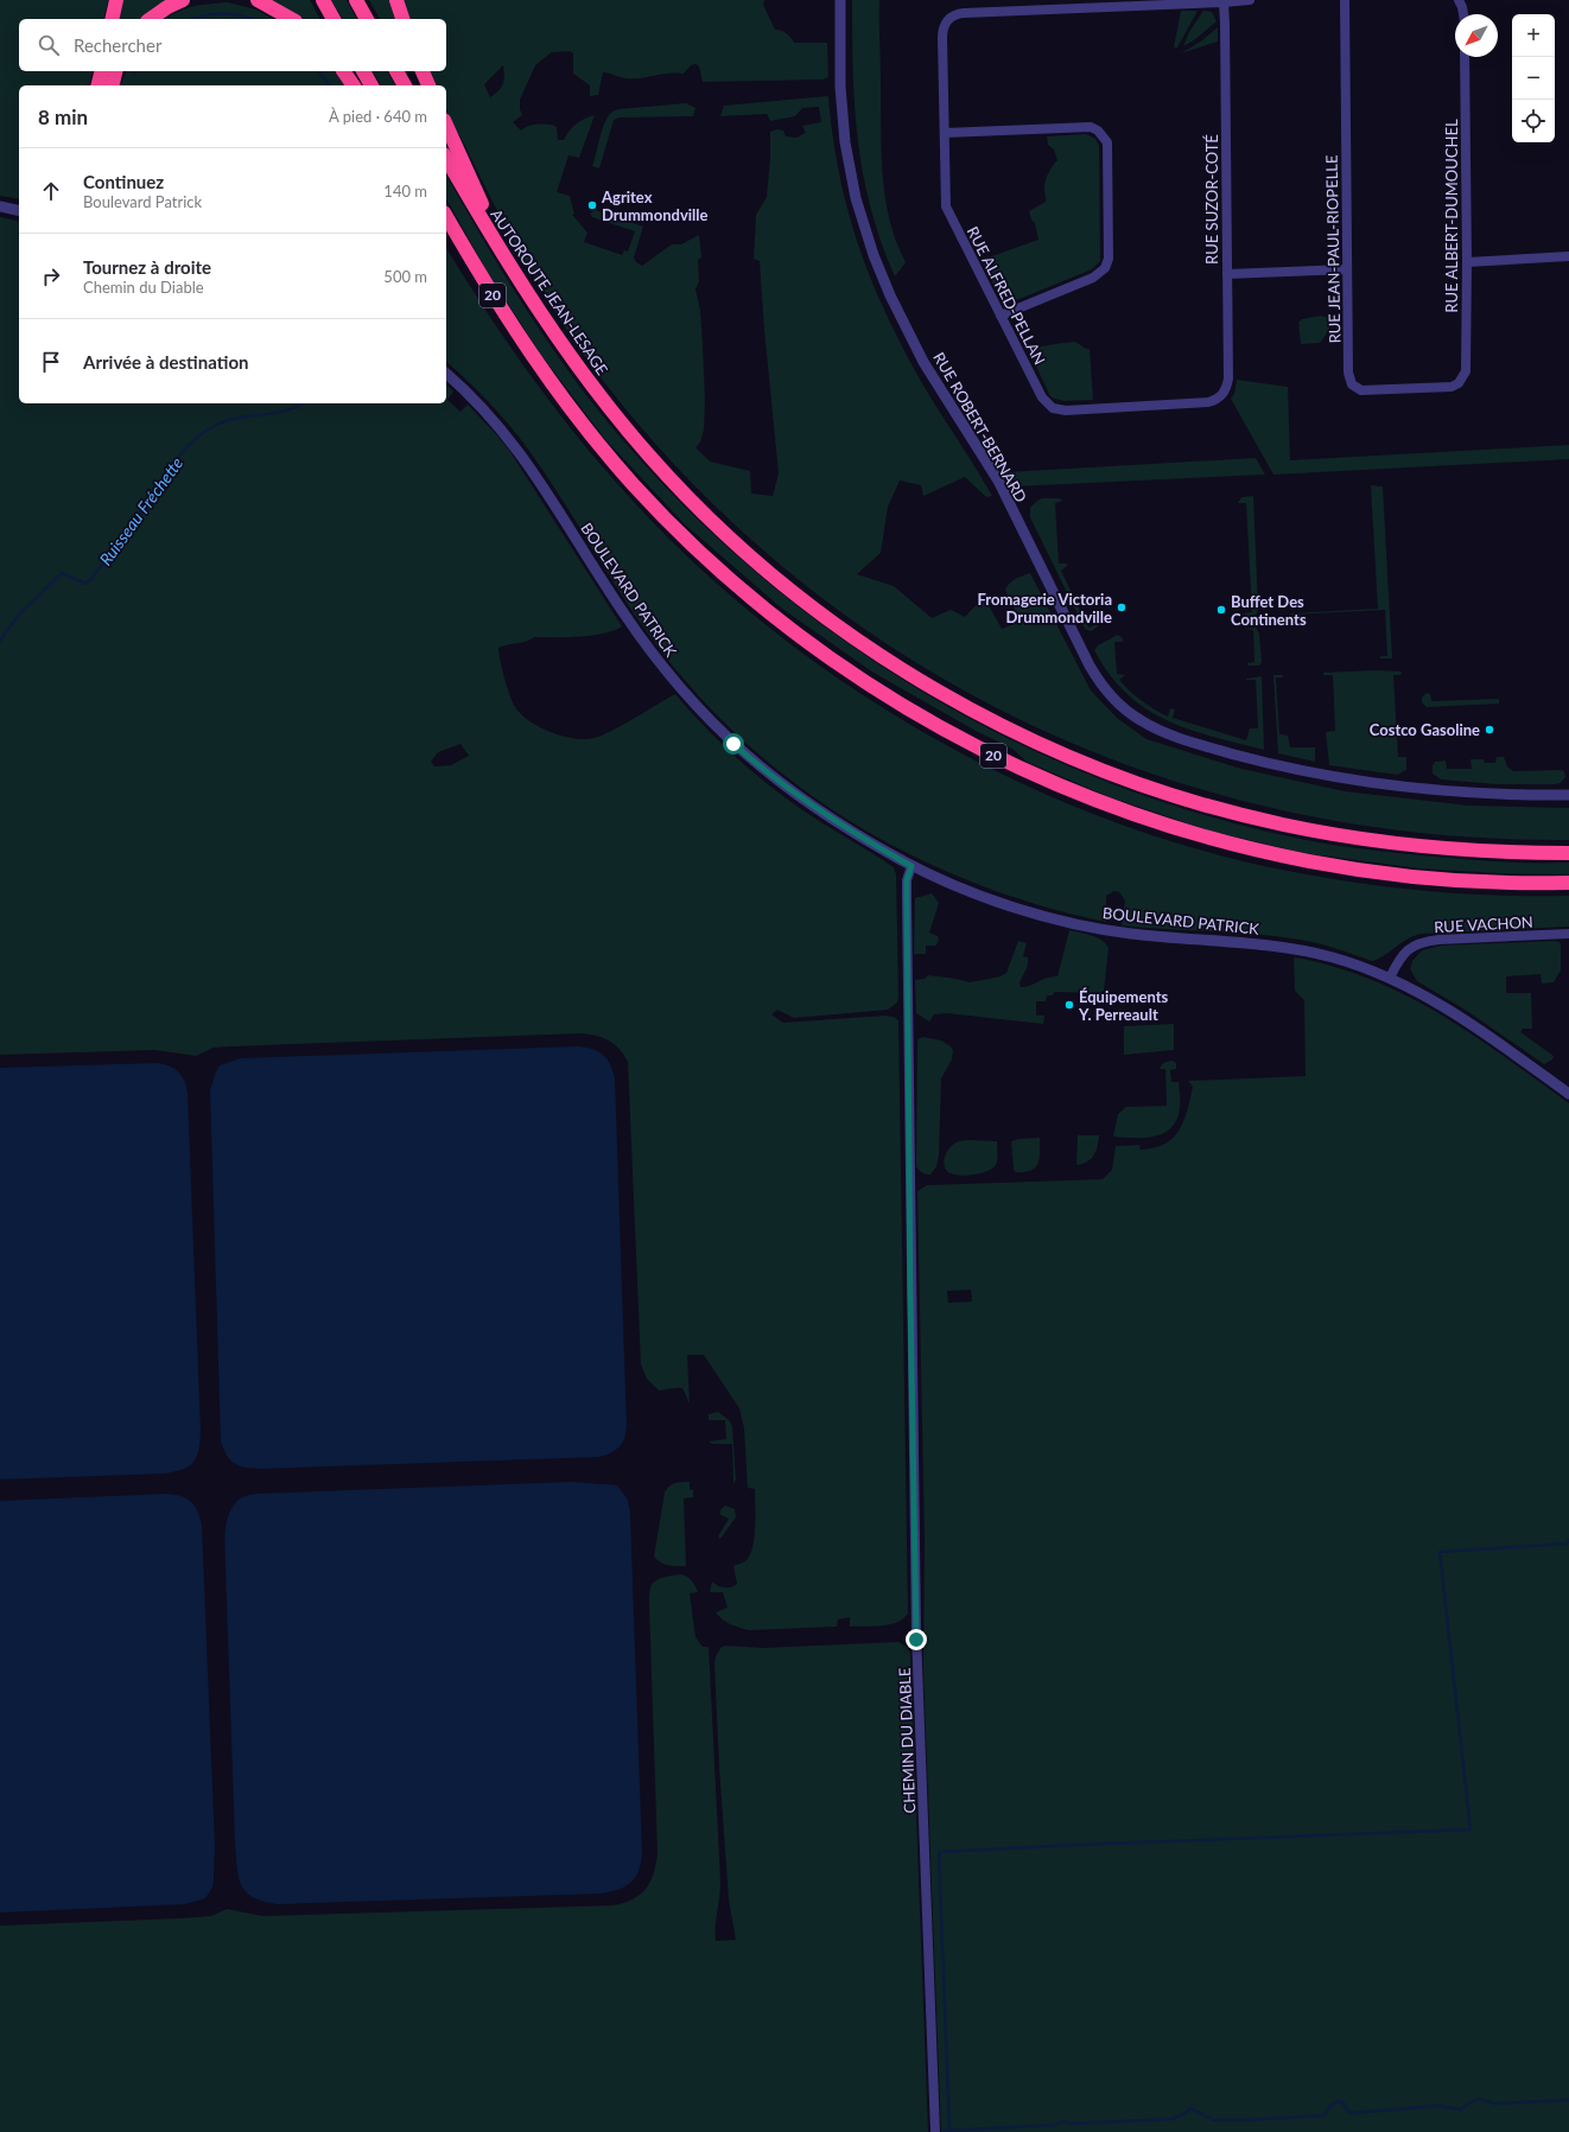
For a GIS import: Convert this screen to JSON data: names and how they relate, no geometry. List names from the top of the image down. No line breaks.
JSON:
{"streets":{"highway":["AUTOROUTE JEAN-LESAGE","20"],"street":["RUE SUZOR-COTÉ","RUE ALBERT-DUMOUCHEL","RUE JEAN-PAUL-RIOPELLE","RUE ALFRED-PELLAN","RUE ROBERT-BERNARD","BOULEVARD PATRICK","RUE VACHON","CHEMIN DU DIABLE"]},"crossings":[["RUE SUZOR-COTÉ","RUE ALFRED-PELLAN"],["RUE ALBERT-DUMOUCHEL","RUE JEAN-PAUL-RIOPELLE"],["BOULEVARD PATRICK","RUE VACHON"],["BOULEVARD PATRICK","CHEMIN DU DIABLE"]],"water":["Ruisseau Fréchette"],"places":["Agritex Drummondville","Fromagerie Victoria Drummondville","Buffet Des Continents","Costco Gasoline","Équipements Y. Perreault"],"north":"bottom left","page":{"map_buttons":["+","−"],"search":"Rechercher","heading":["8 min","À pied · 640 m"],"list":[["Continuez","Boulevard Patrick","140 m"],["Tournez à droite","Chemin du Diable","500 m"],"Arrivée à destination"]}}
